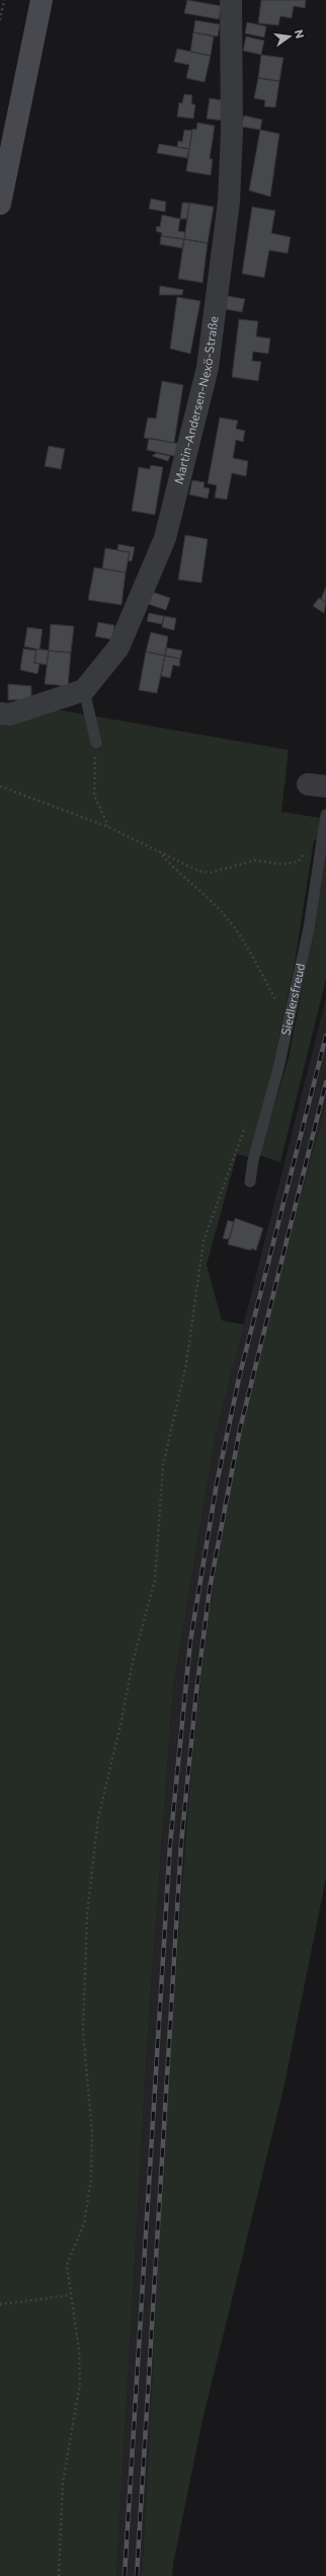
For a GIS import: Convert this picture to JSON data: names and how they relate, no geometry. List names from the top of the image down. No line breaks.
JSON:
{"streets":{"street":["Martin-Andersen-Nexö-Straße"],"lane":["Siedlersfreud"]},"north":"right"}
